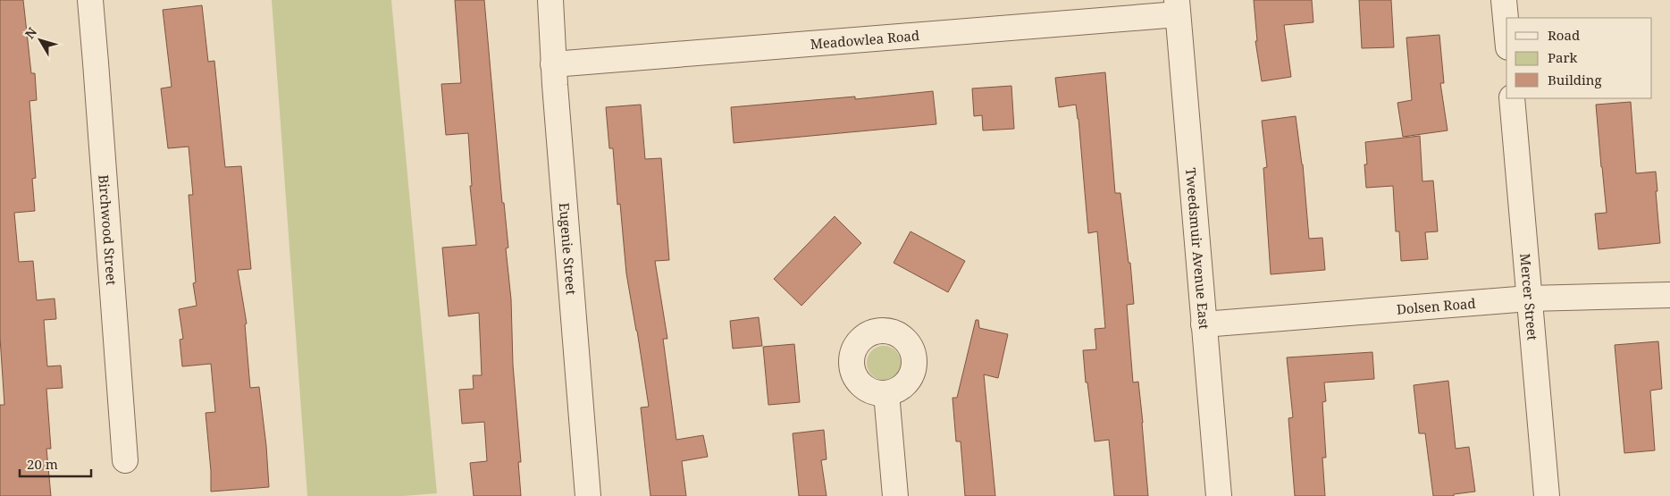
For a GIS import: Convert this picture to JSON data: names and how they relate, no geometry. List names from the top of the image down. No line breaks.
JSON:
{"streets":{"street":["Meadowlea Road","Birchwood Street","Eugenie Street","Tweedsmuir Avenue East","Mercer Street","Dolsen Road"]},"crossings":[["Meadowlea Road","Eugenie Street"],["Meadowlea Road","Tweedsmuir Avenue East"],["Tweedsmuir Avenue East","Dolsen Road"],["Mercer Street","Dolsen Road"]],"legend":["Road","Park","Building"],"scale_bar":"20 m","north":"top left"}
